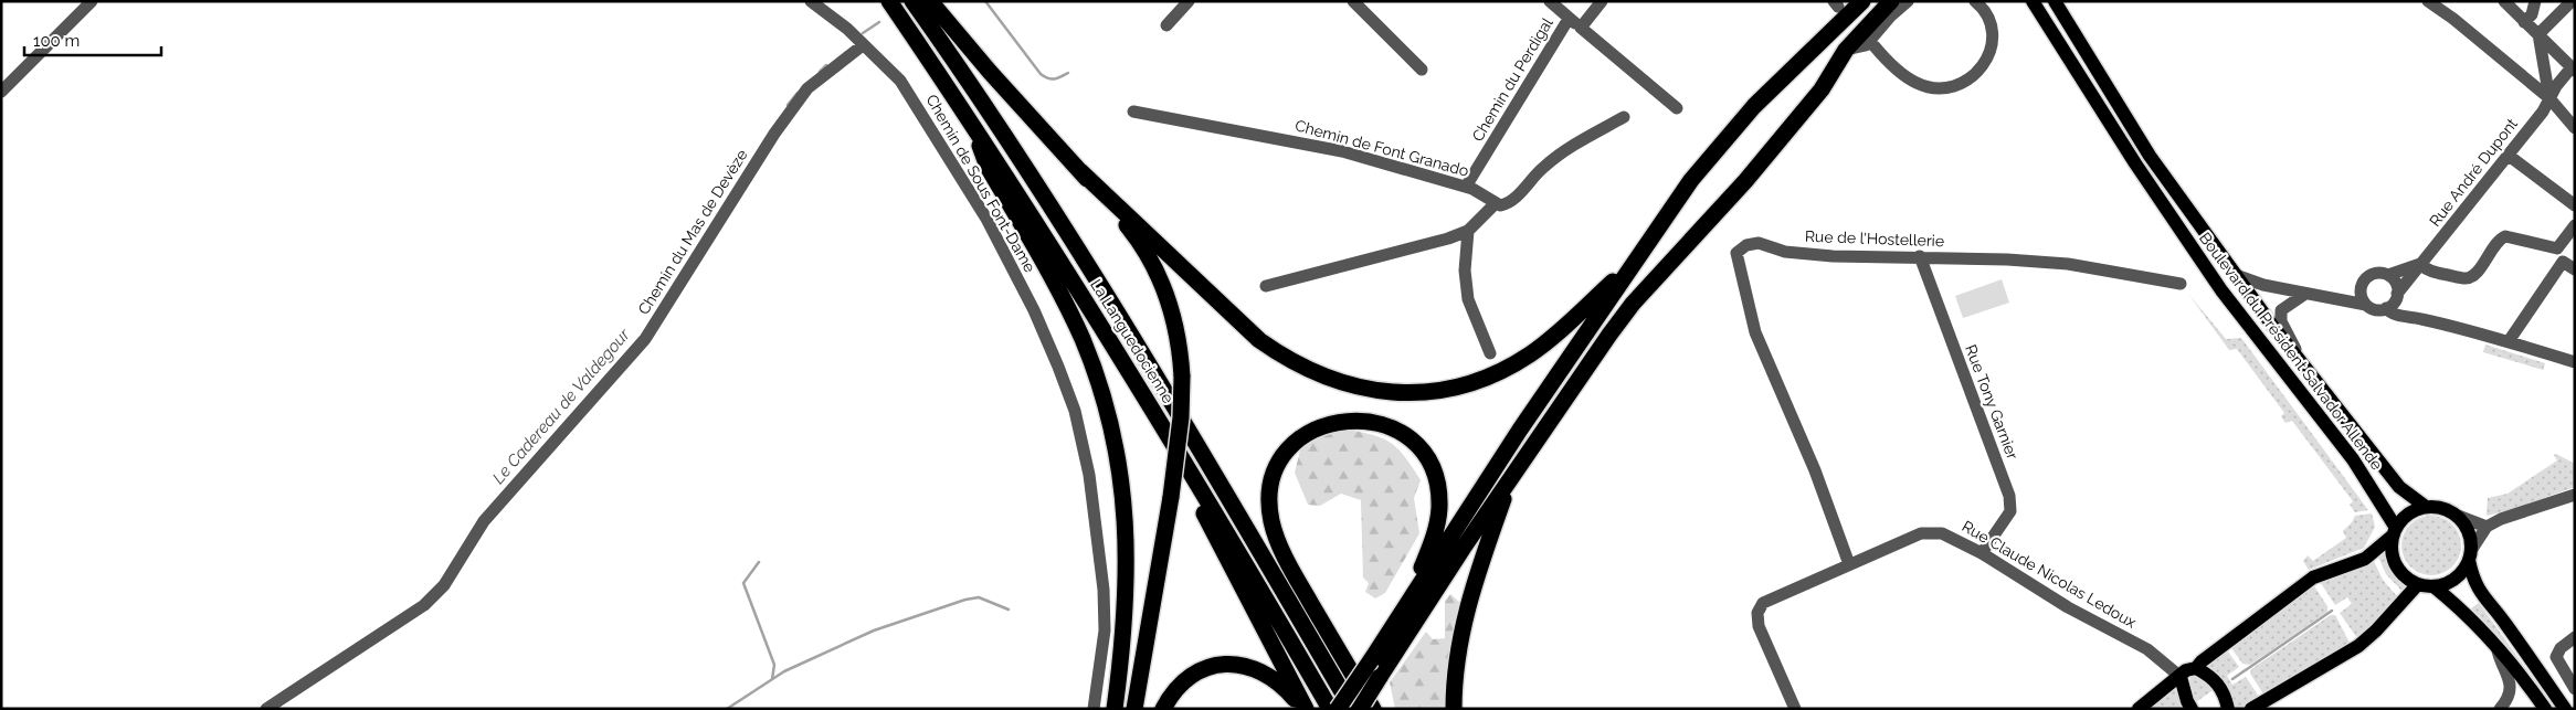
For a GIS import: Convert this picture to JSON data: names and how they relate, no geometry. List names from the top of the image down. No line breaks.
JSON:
{"streets":{"highway":["La Languedocienne"],"main road":["Boulevard du Président Salvador Allende"],"street":["Chemin du Perdigal","Chemin de Font Granado","Rue André Dupont","Chemin de Sous Font-Dame","Chemin du Mas de Devèze","Rue de l'Hostellerie","Rue Tony Garnier","Rue Claude Nicolas Ledoux"]},"crossings":[["Chemin du Perdigal","Chemin de Font Granado"],["Chemin de Sous Font-Dame","Chemin du Mas de Devèze"],["Rue de l'Hostellerie","Rue Tony Garnier"],["Rue de l'Hostellerie","Rue Claude Nicolas Ledoux"],["Rue Tony Garnier","Rue Claude Nicolas Ledoux"]],"water":["Le Cadereau de Valdegour"],"scale_bar":"100 m"}
